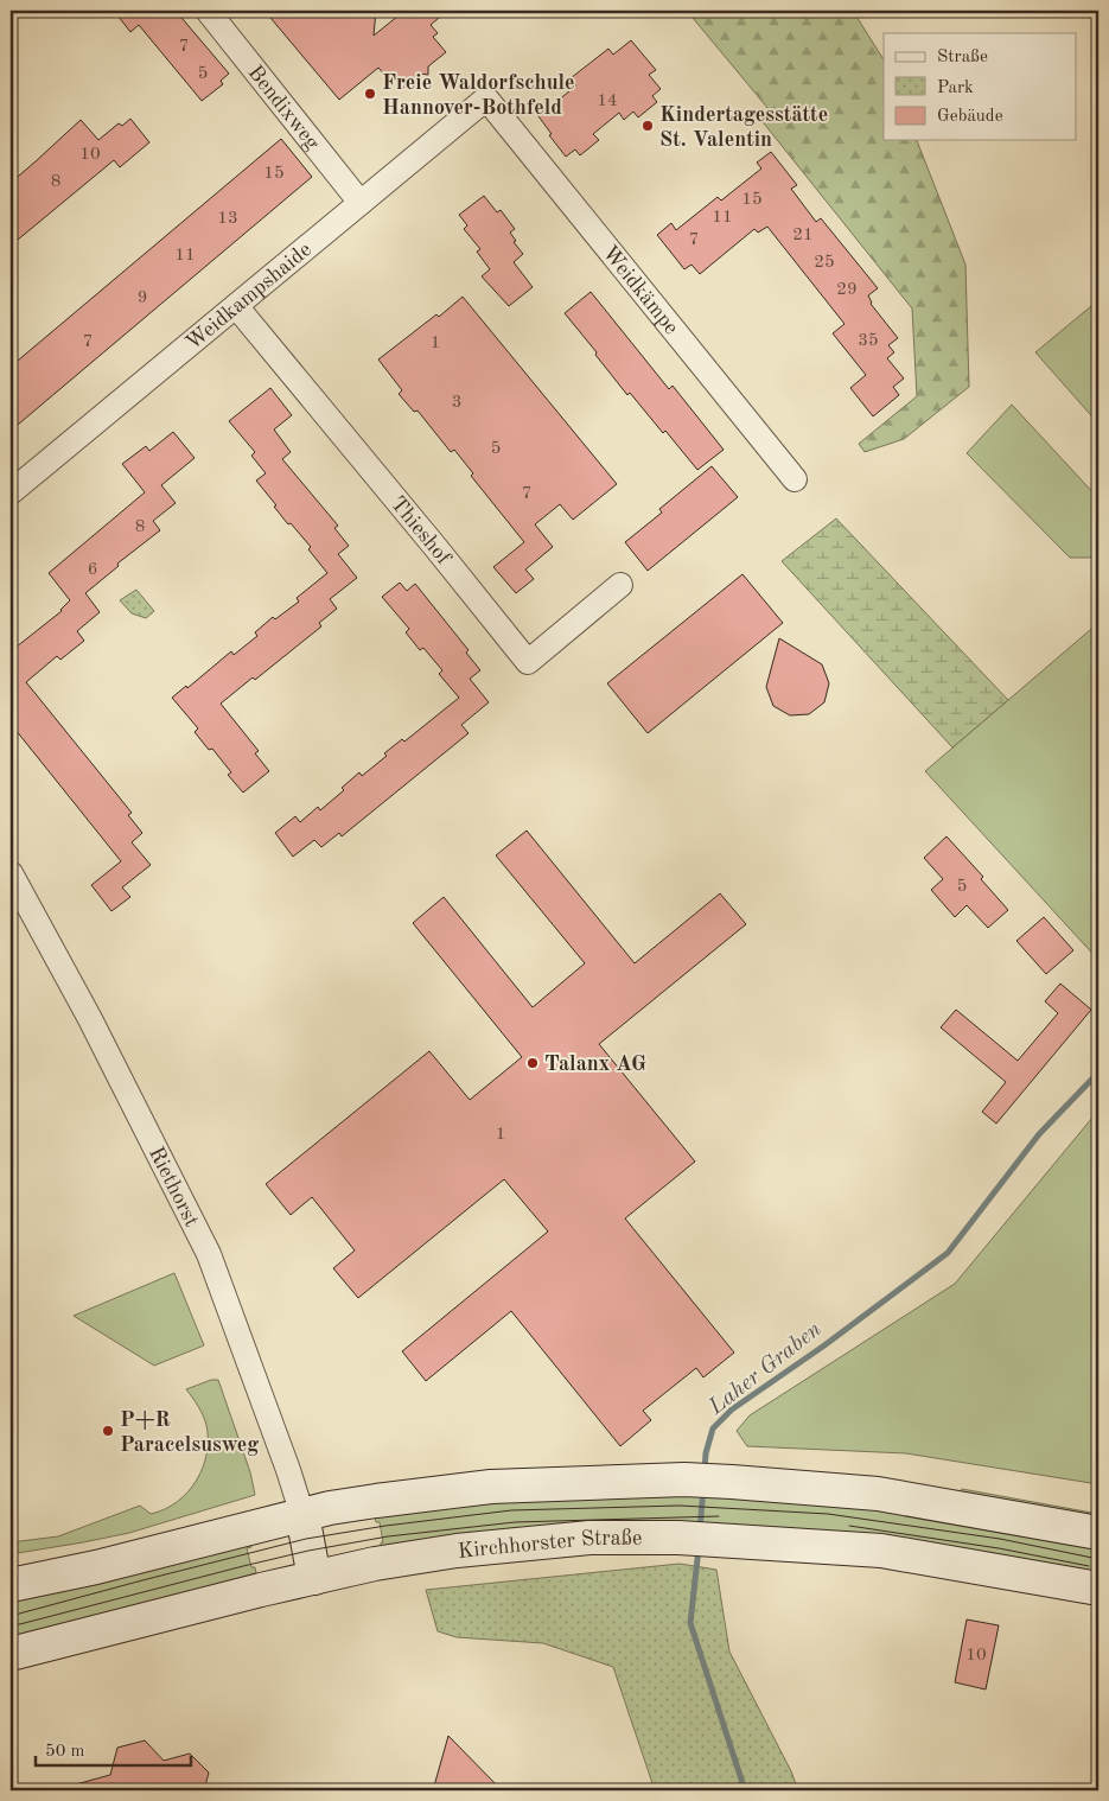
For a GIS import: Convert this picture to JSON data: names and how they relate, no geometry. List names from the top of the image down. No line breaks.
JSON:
{"streets":{"main road":["Kirchhorster Straße"],"street":["Bendixweg","Weidkämpe","Weidkampshaide","Thieshof","Riethorst"]},"crossings":[["Bendixweg","Weidkampshaide"],["Weidkämpe","Weidkampshaide"],["Weidkampshaide","Thieshof"]],"water":["Laher Graben"],"places":["Freie Waldorfschule Hannover-Bothfeld","Kindertagesstätte St. Valentin","Talanx AG","P+R Paracelsusweg"],"house_numbers":["7","5","14","10","15","8","15","11","13","21","7","11","25","29","9","35","7","1","3","5","7","8","6","5","1","10"],"legend":["Straße","Park","Gebäude"],"scale_bar":"50 m"}
